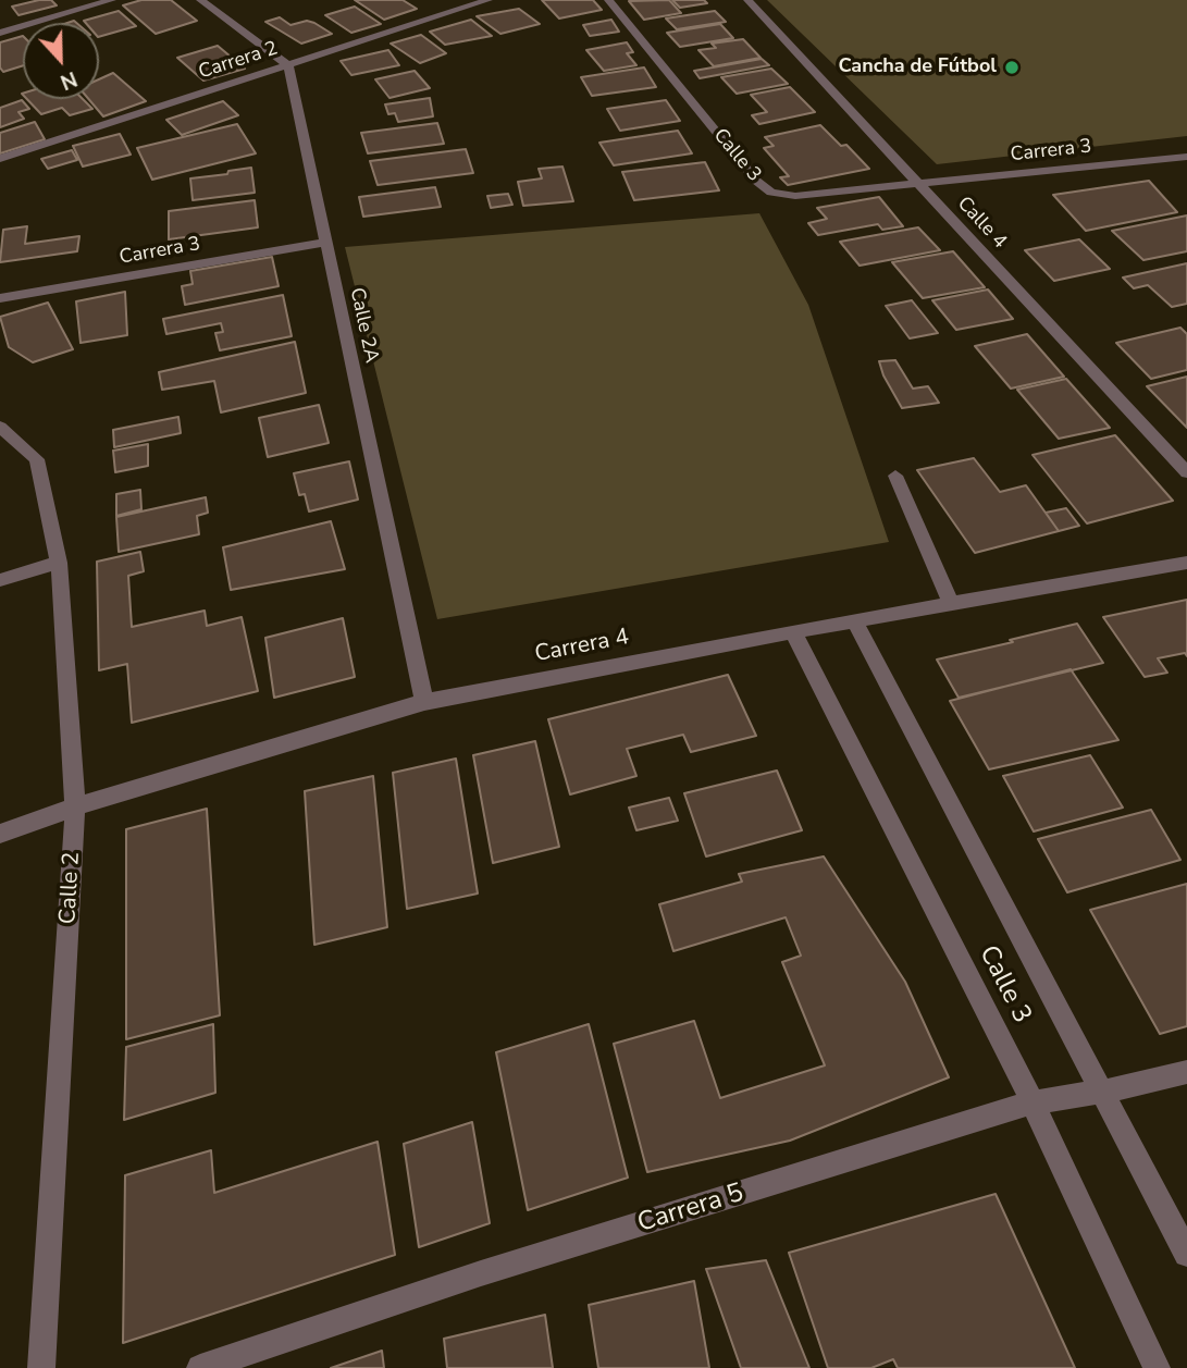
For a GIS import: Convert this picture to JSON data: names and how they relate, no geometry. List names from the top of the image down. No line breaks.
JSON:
{"streets":{"street":["Carrera 2","Carrera 3","Calle 3","Calle 4","Calle 2A","Carrera 4","Calle 2","Carrera 5"]},"crossings":[["Carrera 2","Calle 2A"],["Carrera 3","Calle 3"],["Carrera 3","Calle 4"],["Carrera 3","Calle 2A"],["Calle 3","Calle 4"],["Calle 3","Carrera 4"],["Calle 3","Carrera 5"],["Calle 2A","Carrera 4"],["Carrera 4","Calle 2"]],"places":["Cancha de Fútbol"],"north":"bottom"}
